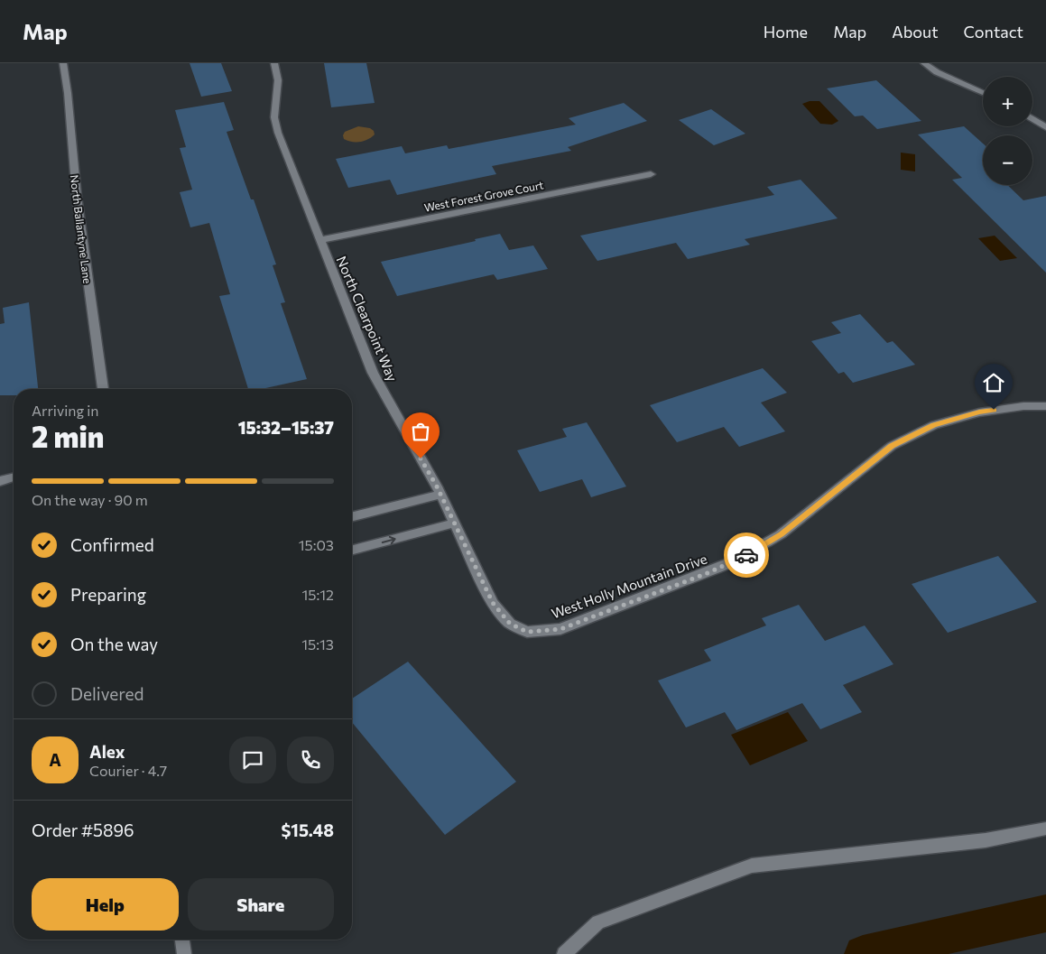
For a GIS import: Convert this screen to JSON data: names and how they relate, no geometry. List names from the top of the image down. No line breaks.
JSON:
{"streets":{"street":["West Forest Grove Court","North Ballantyne Lane","North Clearpoint Way","West Holly Mountain Drive"]},"crossings":[["West Forest Grove Court","North Clearpoint Way"],["North Clearpoint Way","West Holly Mountain Drive"]],"page":{"header":"Map","nav":["Home","Map","About","Contact"],"map_buttons":["+","−"],"heading":["2 min","Arriving in","15:32–15:37"],"panel":["Alex","Courier · 4.7","Order #5896","$15.48"],"bar":"On the way · 90 m","list":[["Confirmed","15:03"],["Preparing","15:12"],["On the way","15:13"],"Delivered"],"round":"A","buttons":["Help","Share"]}}
